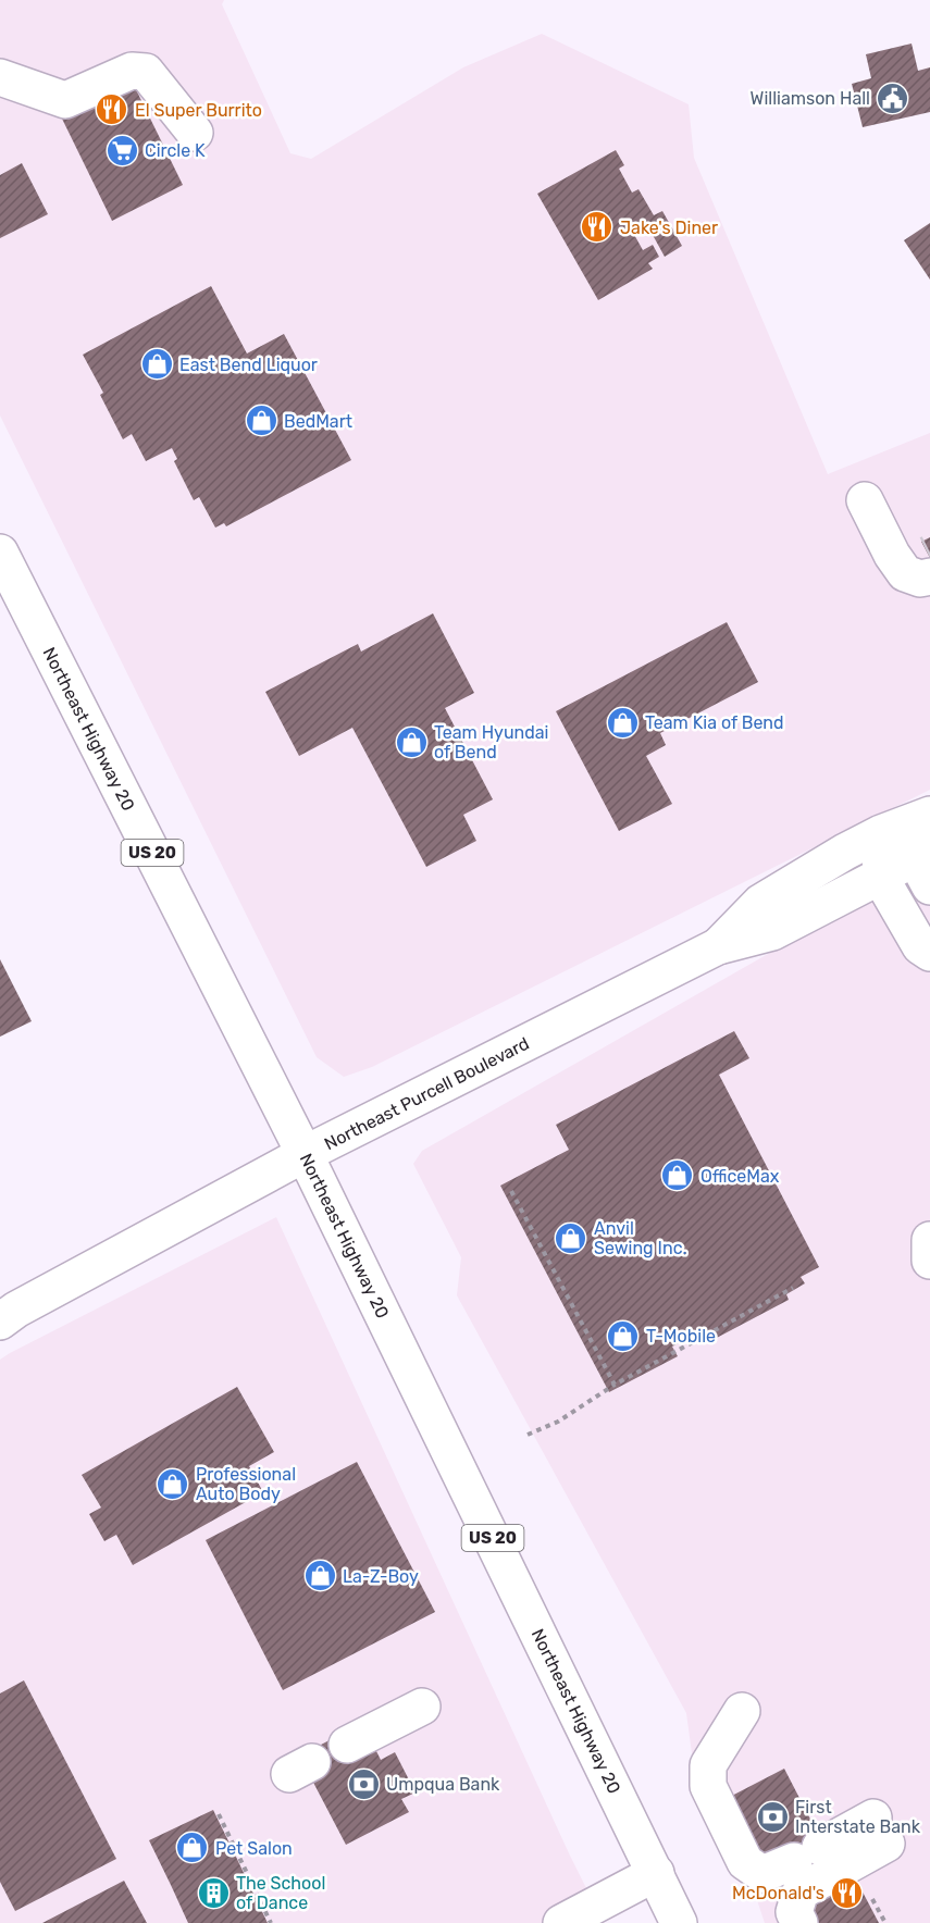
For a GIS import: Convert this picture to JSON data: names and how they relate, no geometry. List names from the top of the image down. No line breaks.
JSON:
{"streets":{"main road":["Northeast Highway 20","US 20","Northeast Purcell Boulevard"]},"crossings":[["Northeast Highway 20","Northeast Purcell Boulevard"]],"places":{"public building":["Williamson Hall"],"restaurant":["El Super Burrito","Jake's Diner","McDonald's"],"supermarket":["Circle K"],"shop":["East Bend Liquor","BedMart","Team Kia of Bend","Team Hyundai of Bend","OfficeMax","Anvil Sewing Inc.","T-Mobile","Professional Auto Body","La-Z-Boy","Pet Salon"],"bank":["Umpqua Bank","First Interstate Bank"],"building":["The School of Dance"]}}
